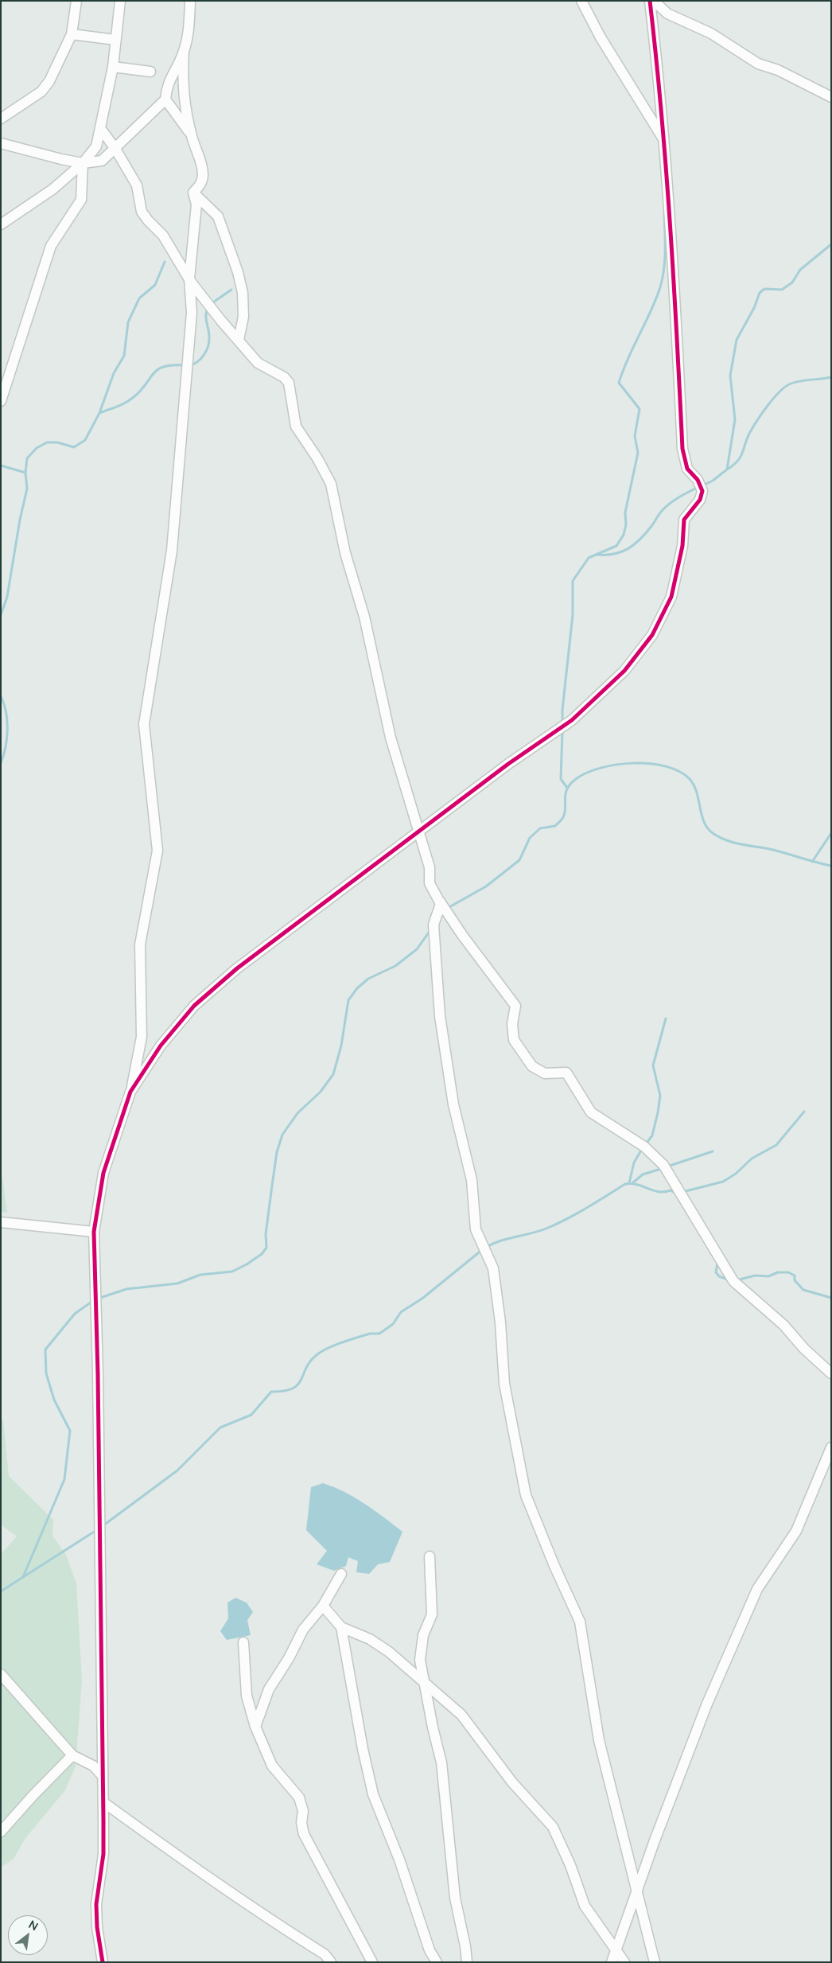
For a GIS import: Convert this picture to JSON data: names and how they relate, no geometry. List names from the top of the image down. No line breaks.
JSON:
{"north":"top right"}
